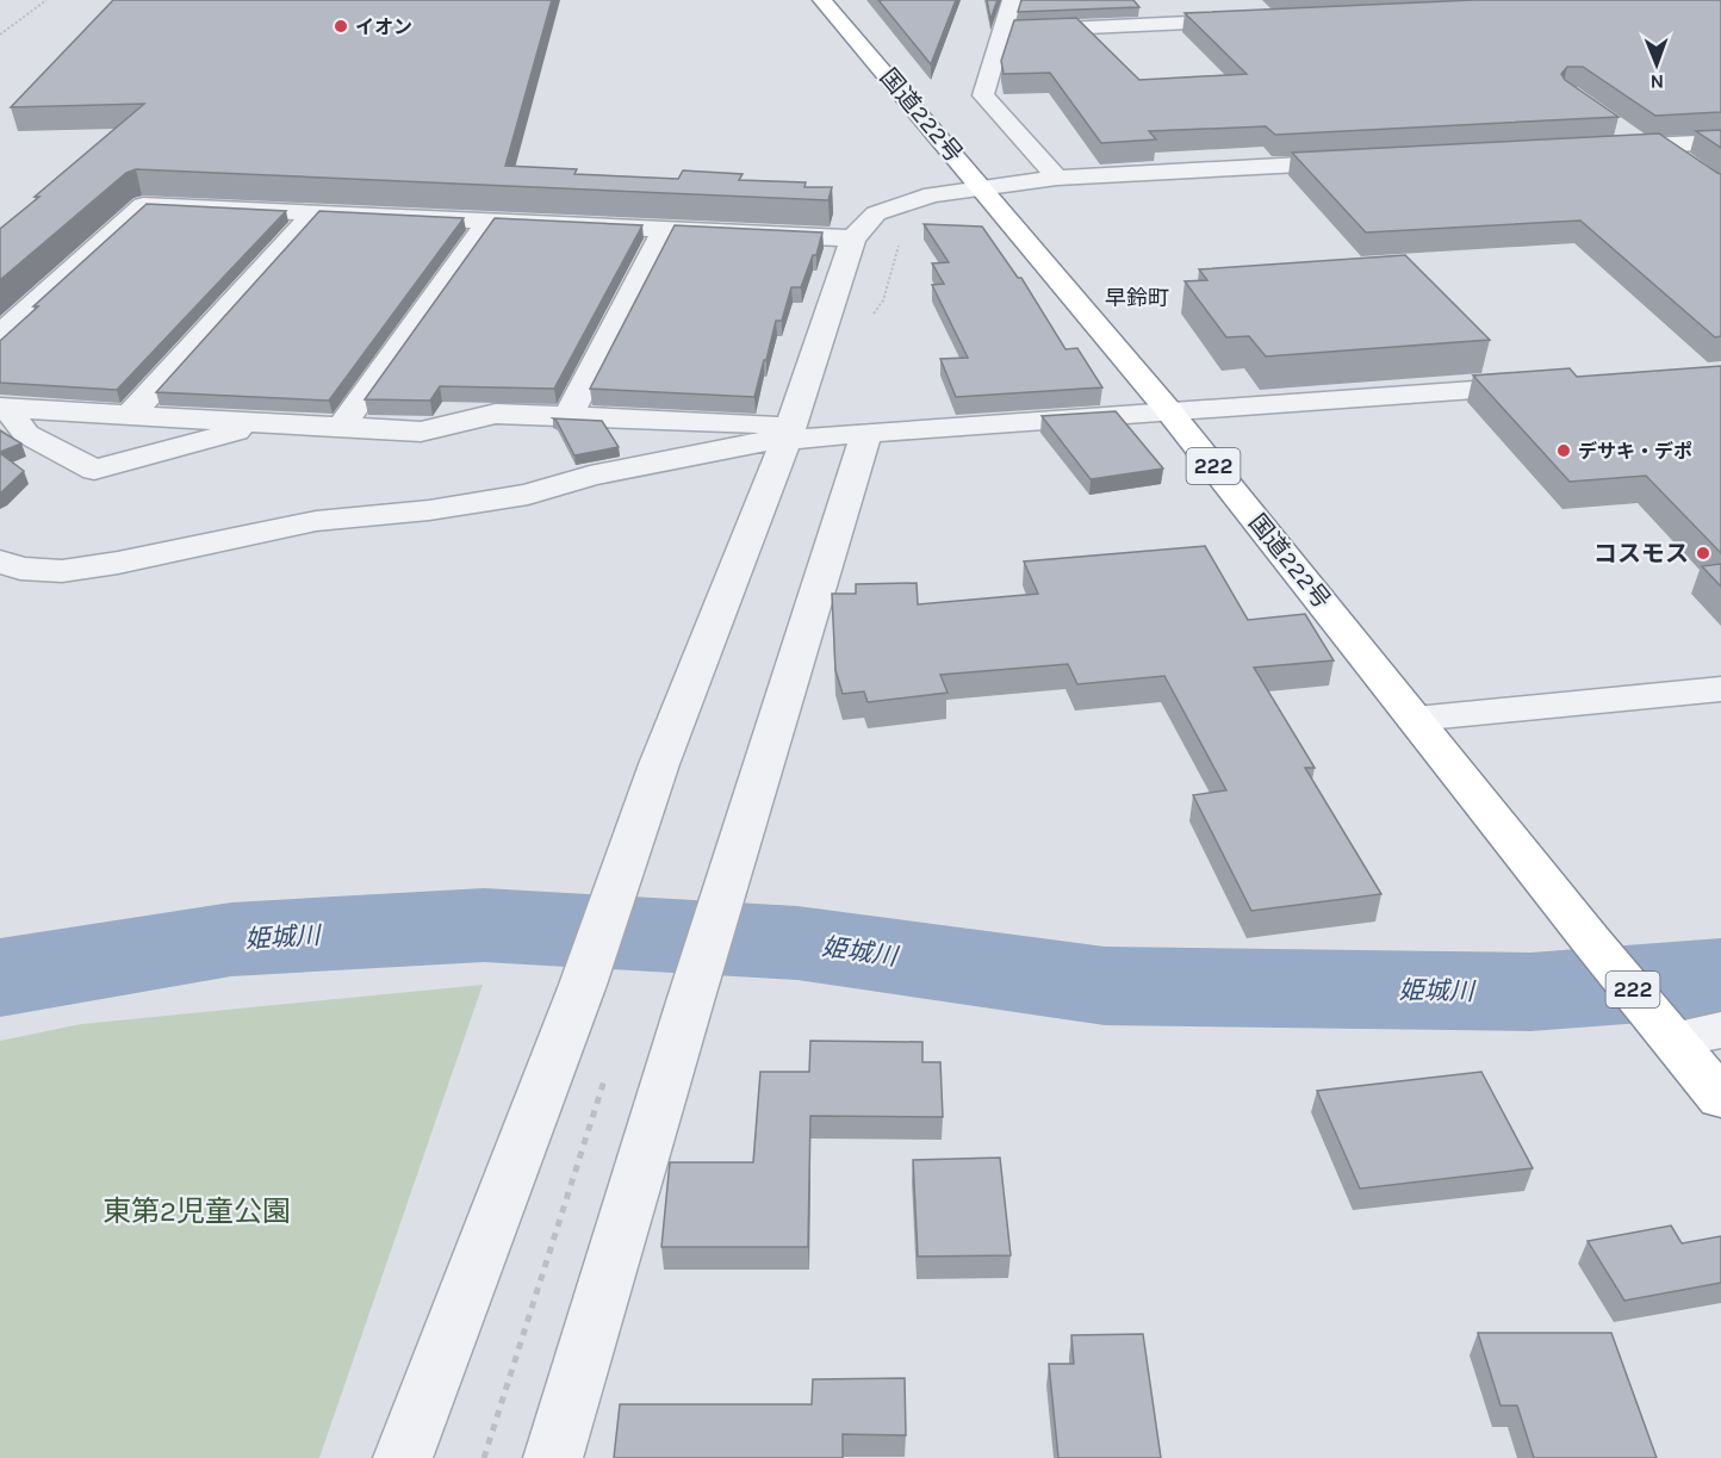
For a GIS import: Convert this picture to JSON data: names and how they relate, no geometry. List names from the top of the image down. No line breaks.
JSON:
{"streets":{"highway":["国道222号","222"]},"districts":["早鈴町"],"water":["姫城川"],"parks":["東第2児童公園"],"places":["イオン","デサキ・デポ","コスモス"],"north":"bottom"}
